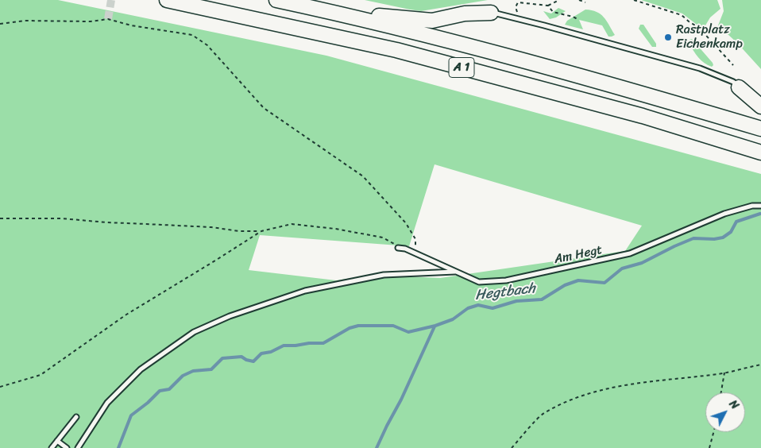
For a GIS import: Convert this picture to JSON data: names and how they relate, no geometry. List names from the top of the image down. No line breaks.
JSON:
{"streets":{"highway":["A 1"],"lane":["Am Hegt"]},"water":["Hegtbach"],"places":["Rastplatz Eichenkamp"],"north":"top right"}
